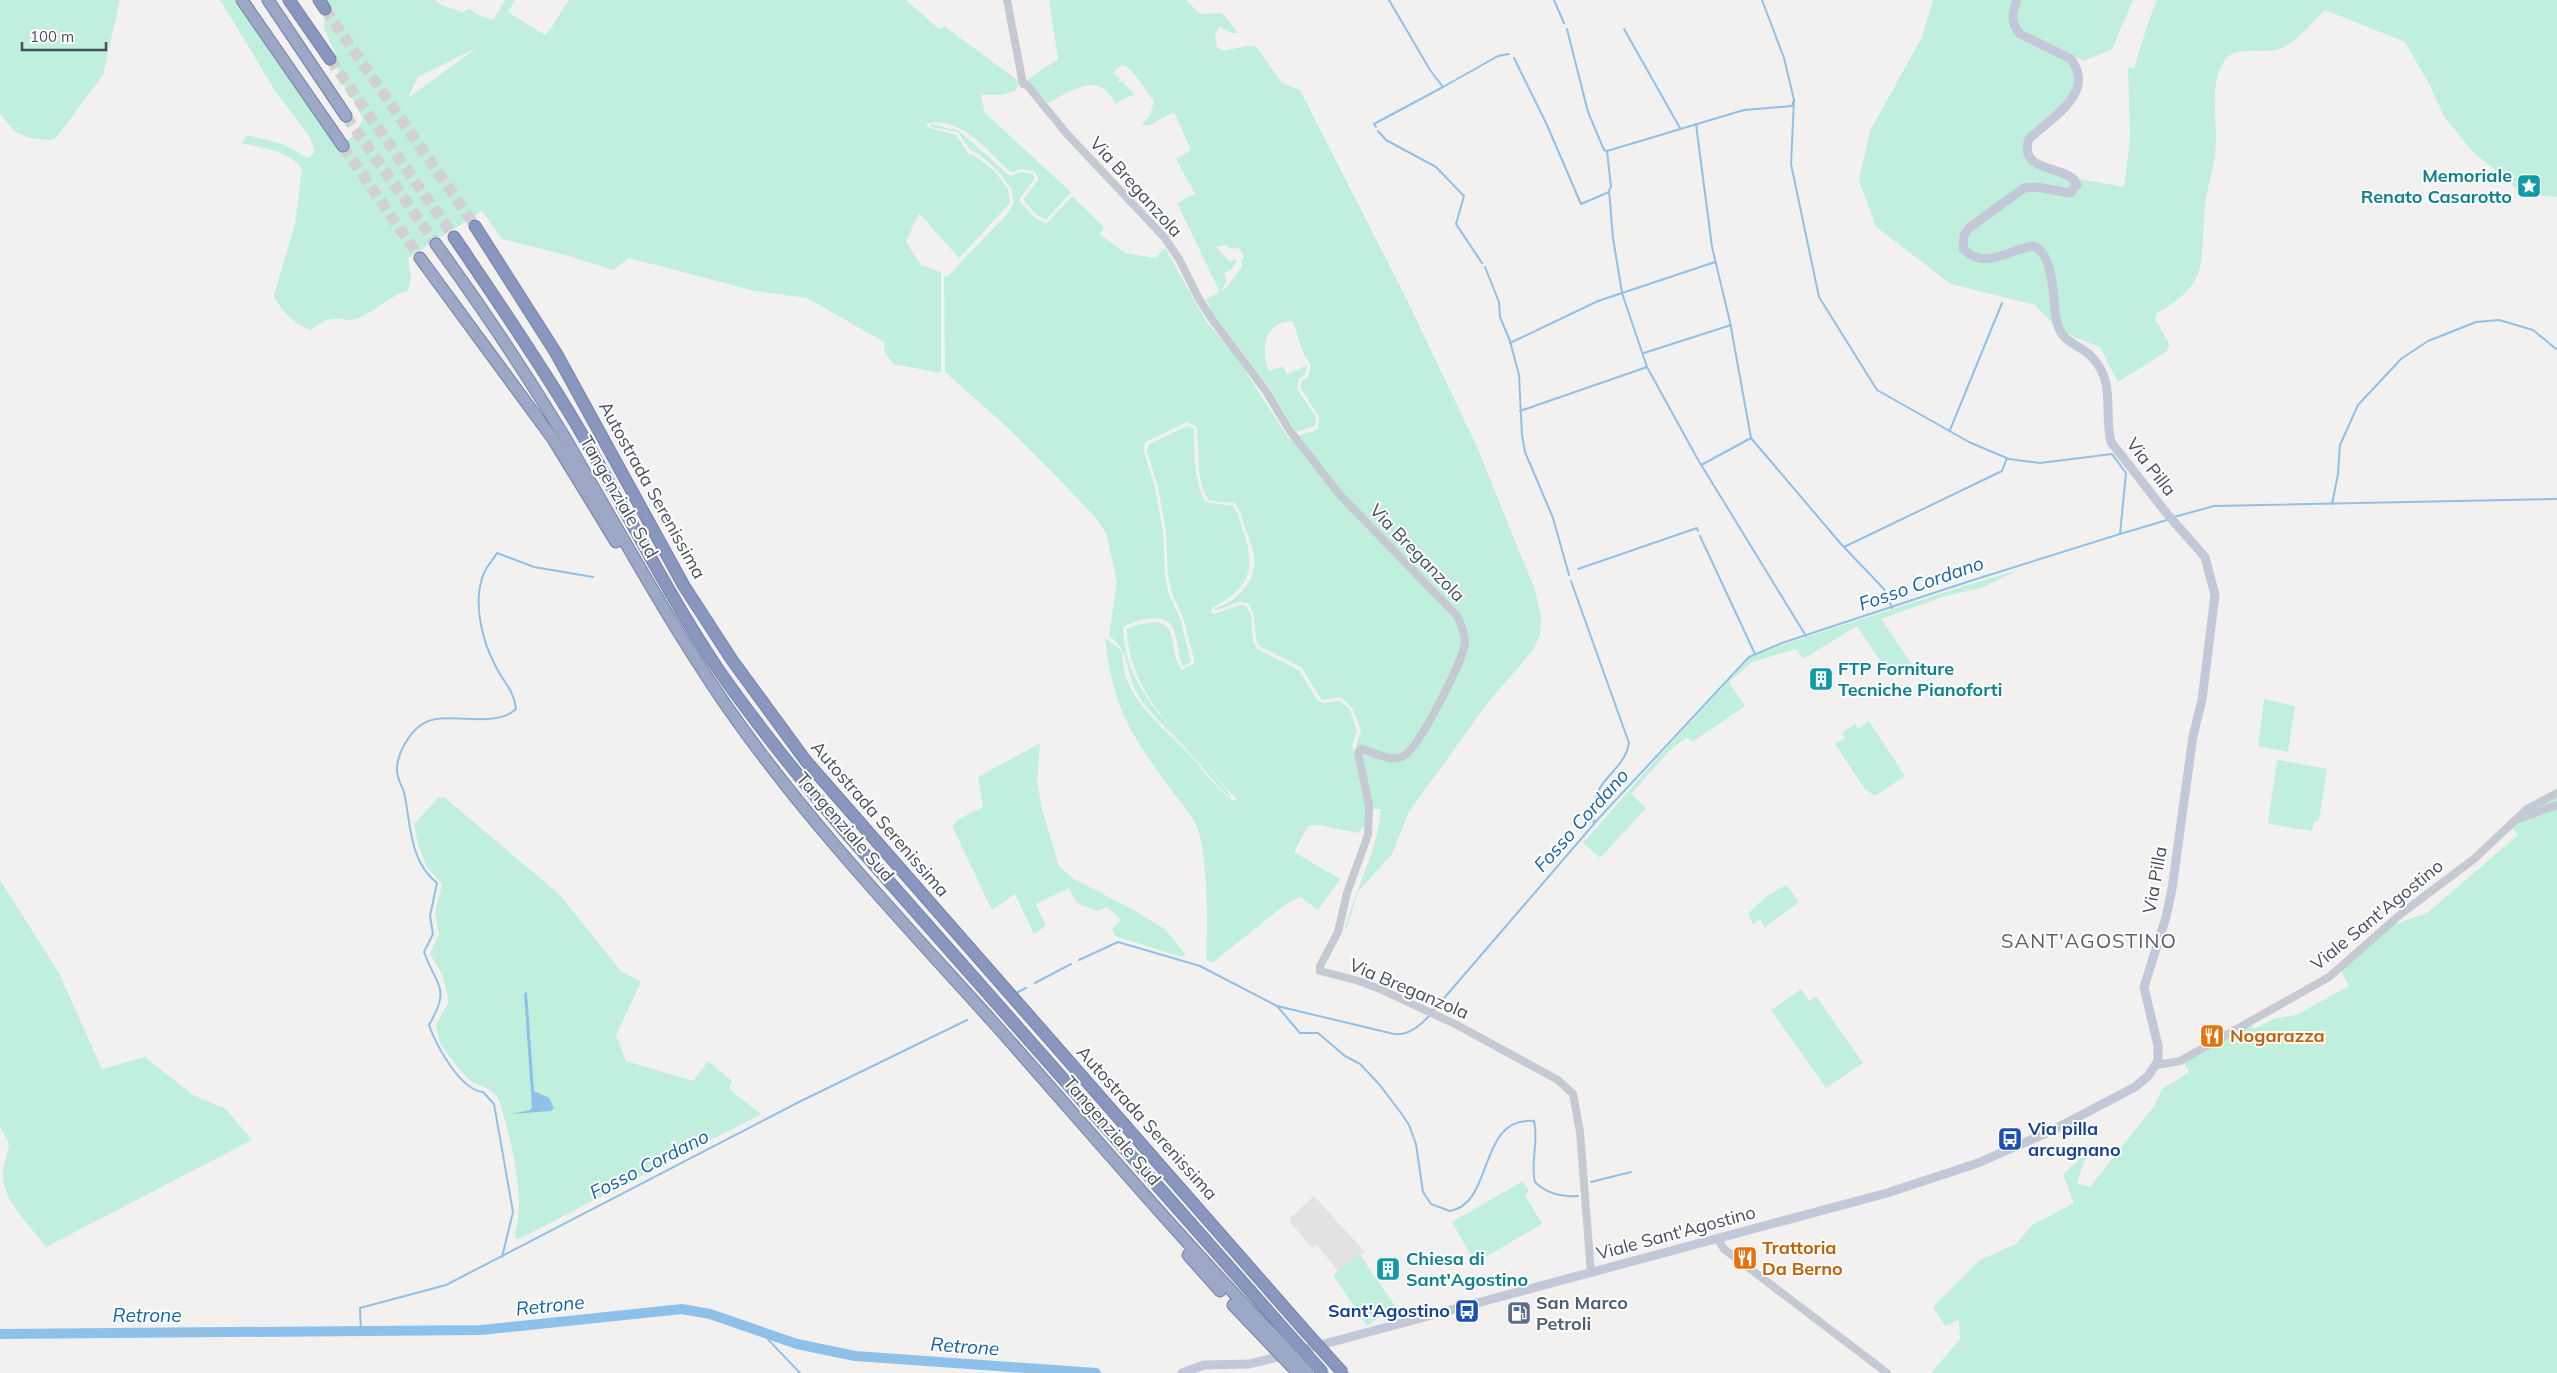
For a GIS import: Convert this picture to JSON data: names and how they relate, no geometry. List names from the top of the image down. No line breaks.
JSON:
{"streets":{"highway":["Autostrada Serenissima","Tangenziale Sud"],"main road":["Via Pilla","Viale Sant'Agostino"],"street":["Via Breganzola"]},"crossings":[["Via Breganzola","Viale Sant'Agostino"],["Via Pilla","Viale Sant'Agostino"],["Autostrada Serenissima","Tangenziale Sud"]],"districts":["SANT'AGOSTINO"],"water":["Fosso Cordano","Retrone"],"places":{"place":["Memoriale Renato Casarotto"],"building":["FTP Forniture Tecniche Pianoforti","Chiesa di Sant'Agostino"],"restaurant":["Nogarazza","Trattoria Da Berno"],"bus stop":["Via pilla arcugnano","Sant'Agostino"],"fuel station":["San Marco Petroli"]},"scale_bar":"100 m"}
